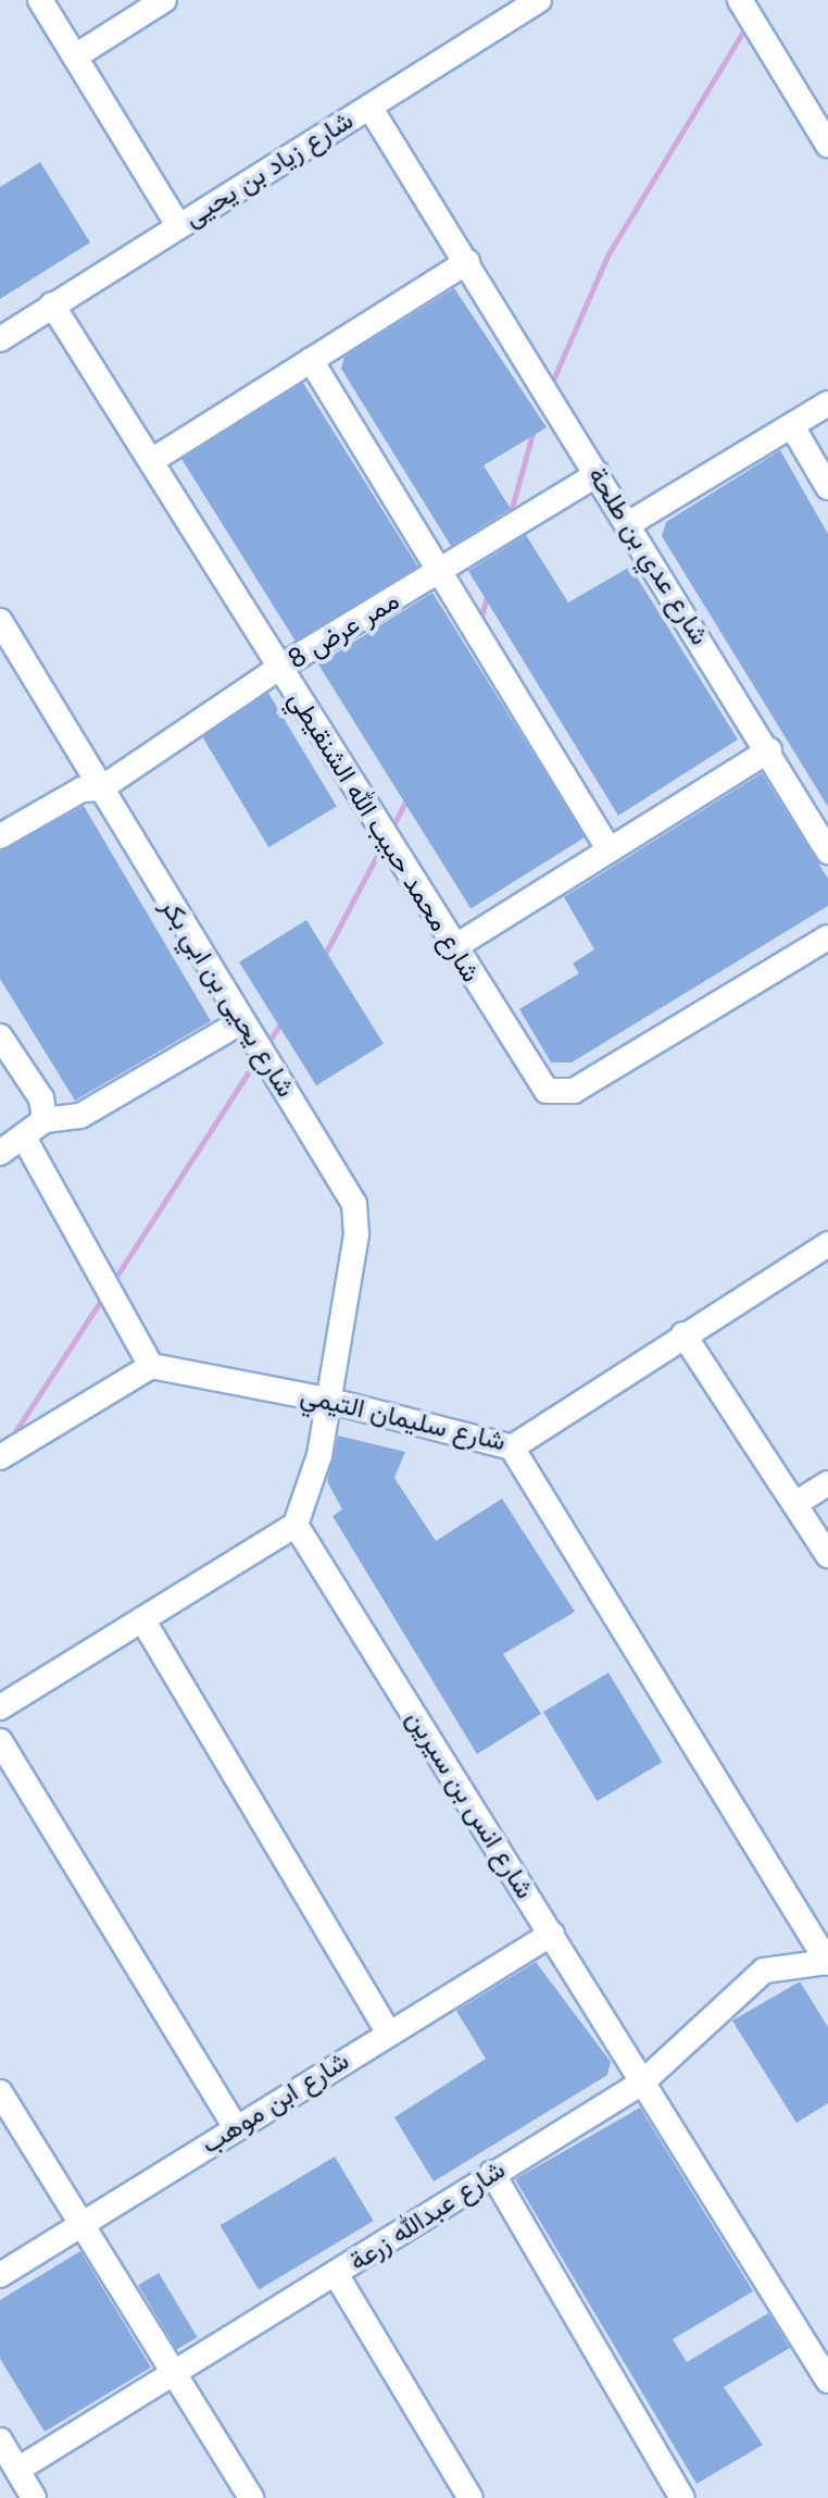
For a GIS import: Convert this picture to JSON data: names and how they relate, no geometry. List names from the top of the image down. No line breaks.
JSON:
{"streets":{"street":["شارع زياد بن يحيى","شارع عدي بن طلحة","ممر عرض 8","شارع محمد حبيب الله الشنقيطي","شارع يحيى بن ابي بكر","شارع سليمان التيمي","شارع انس بن سيرين","شارع ابن موهب","شارع عبدالله زرعة"]},"crossings":[["شارع زياد بن يحيى","شارع عدي بن طلحة"],["شارع زياد بن يحيى","شارع محمد حبيب الله الشنقيطي"],["شارع عدي بن طلحة","ممر عرض 8"],["ممر عرض 8","شارع محمد حبيب الله الشنقيطي"],["ممر عرض 8","شارع يحيى بن ابي بكر"],["شارع يحيى بن ابي بكر","شارع سليمان التيمي"],["شارع يحيى بن ابي بكر","شارع انس بن سيرين"],["شارع انس بن سيرين","شارع ابن موهب"],["شارع انس بن سيرين","شارع عبدالله زرعة"]]}
